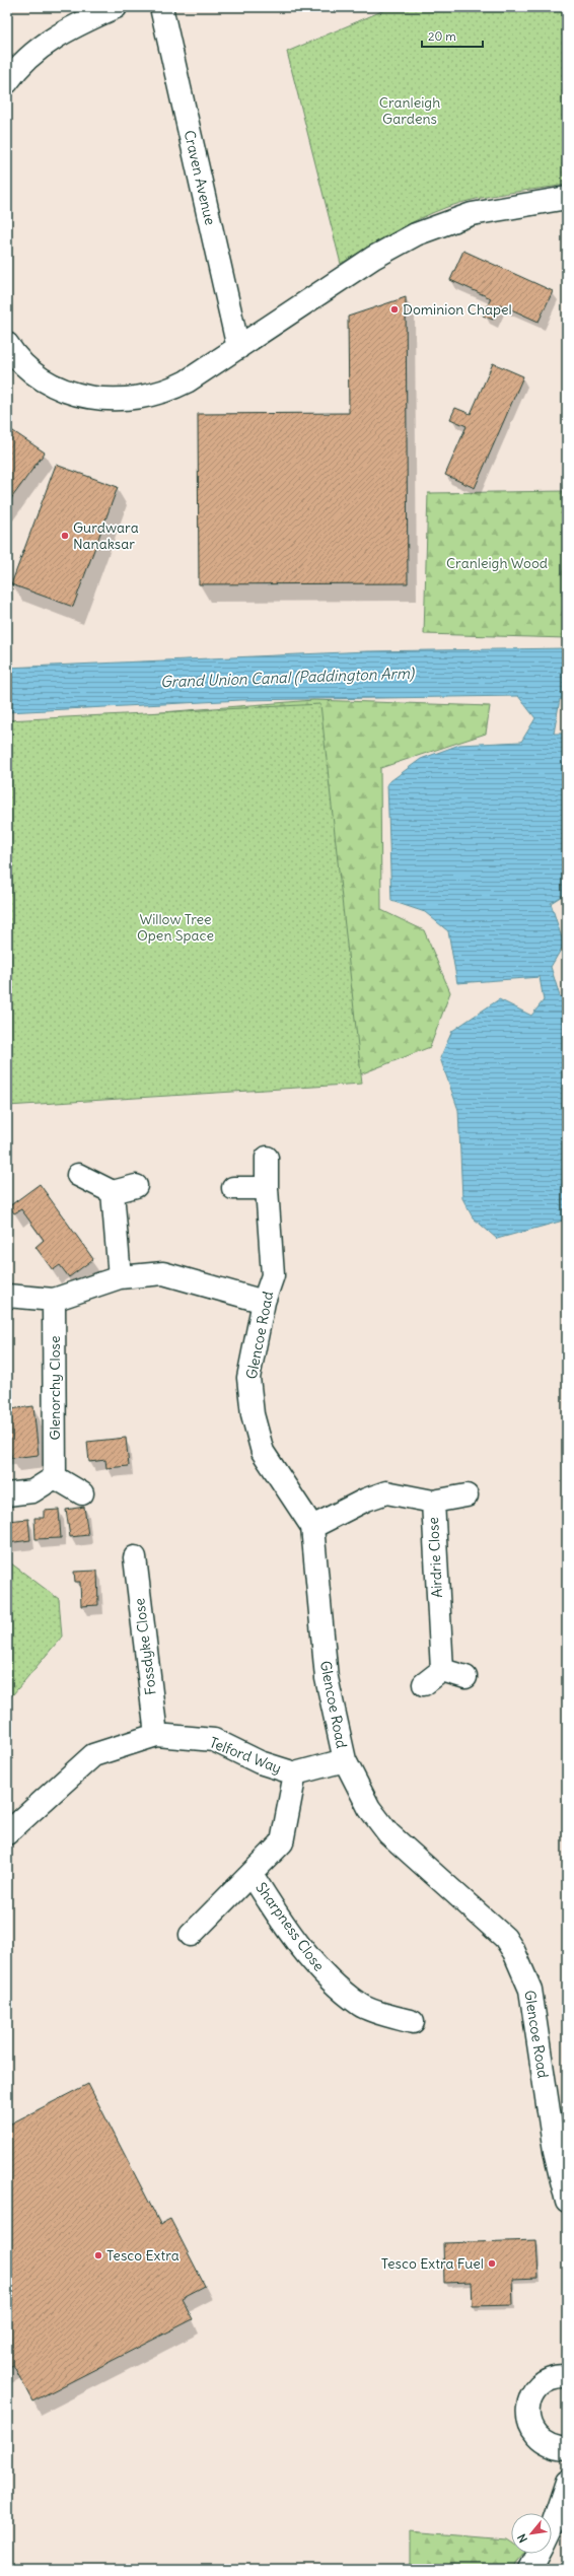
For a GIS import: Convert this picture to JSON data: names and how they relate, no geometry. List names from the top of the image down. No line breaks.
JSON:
{"streets":{"street":["Craven Avenue","Glencoe Road","Glenorchy Close","Airdrie Close","Fossdyke Close","Telford Way","Sharpness Close"]},"crossings":[["Glencoe Road","Airdrie Close"],["Glencoe Road","Telford Way"],["Fossdyke Close","Telford Way"]],"water":["Grand Union Canal (Paddington Arm)"],"parks":["Cranleigh Gardens","Cranleigh Wood","Willow Tree Open Space"],"places":["Dominion Chapel","Gurdwara Nanaksar","Tesco Extra","Tesco Extra Fuel"],"scale_bar":"20 m","north":"bottom left"}
